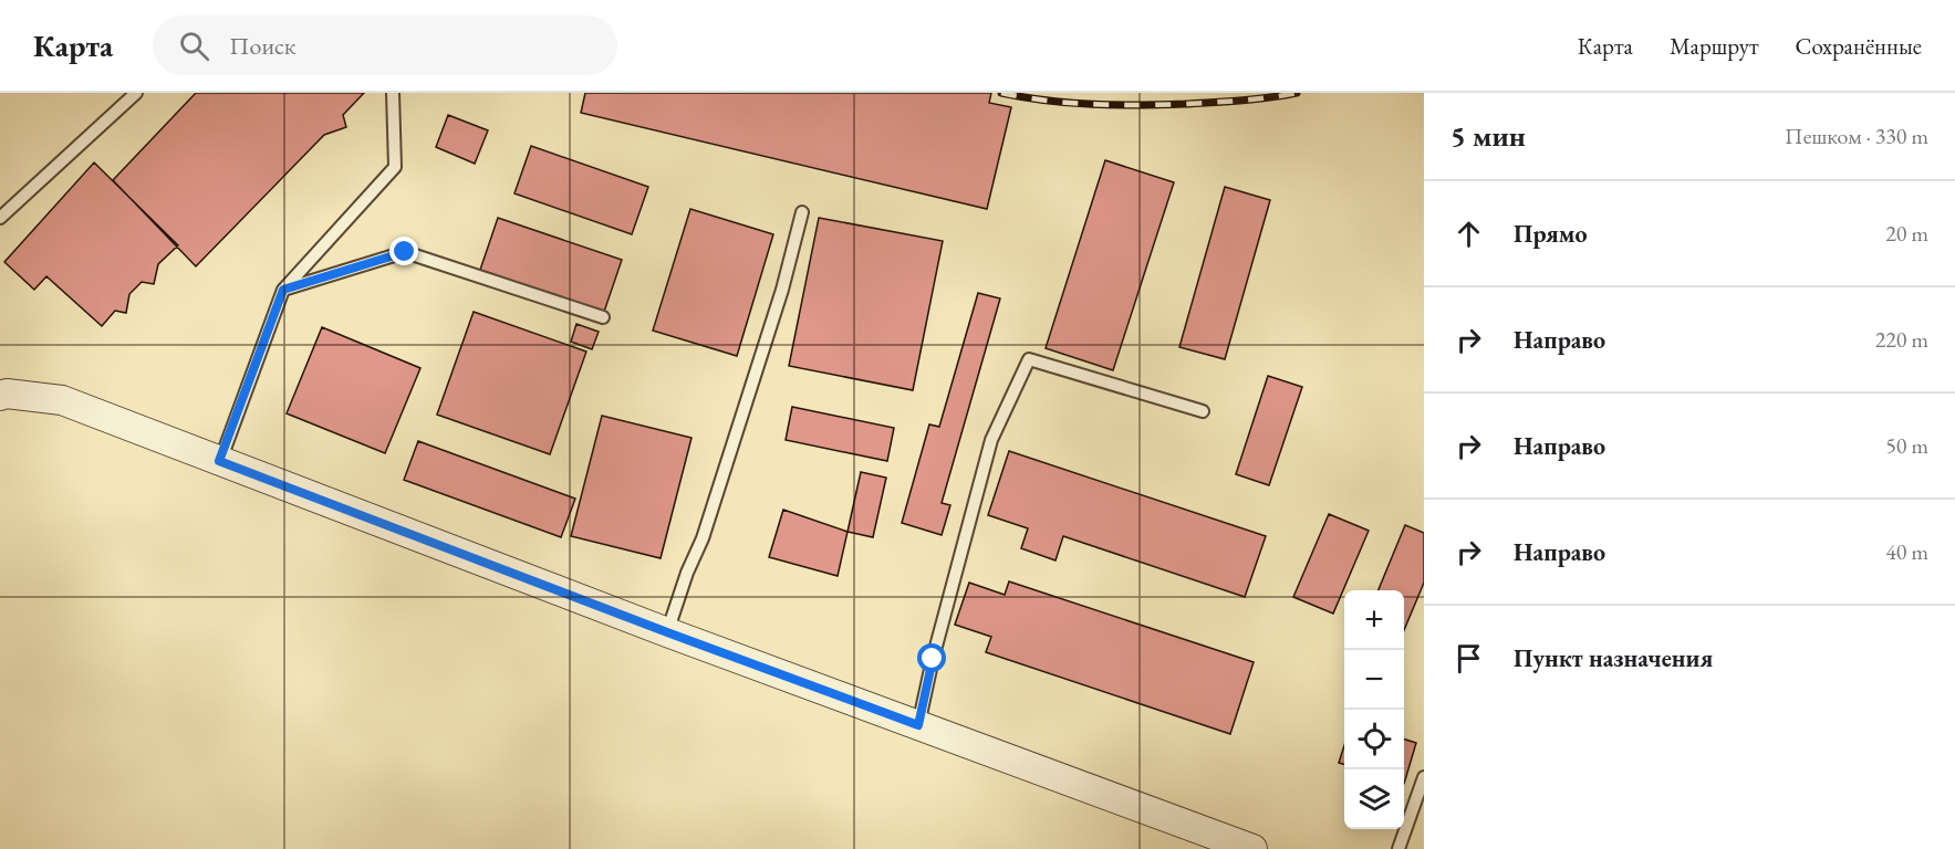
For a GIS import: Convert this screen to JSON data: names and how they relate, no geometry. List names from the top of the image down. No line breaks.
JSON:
{"page":{"header":"Карта","search":"Поиск","nav":["Карта","Маршрут","Сохранённые"],"heading":["5 мин","Пешком · 330 m"],"list":[["Прямо","20 m"],["Направо","220 m"],["Направо","50 m"],["Направо","40 m"],"Пункт назначения"],"map_buttons":["+","−"]}}
